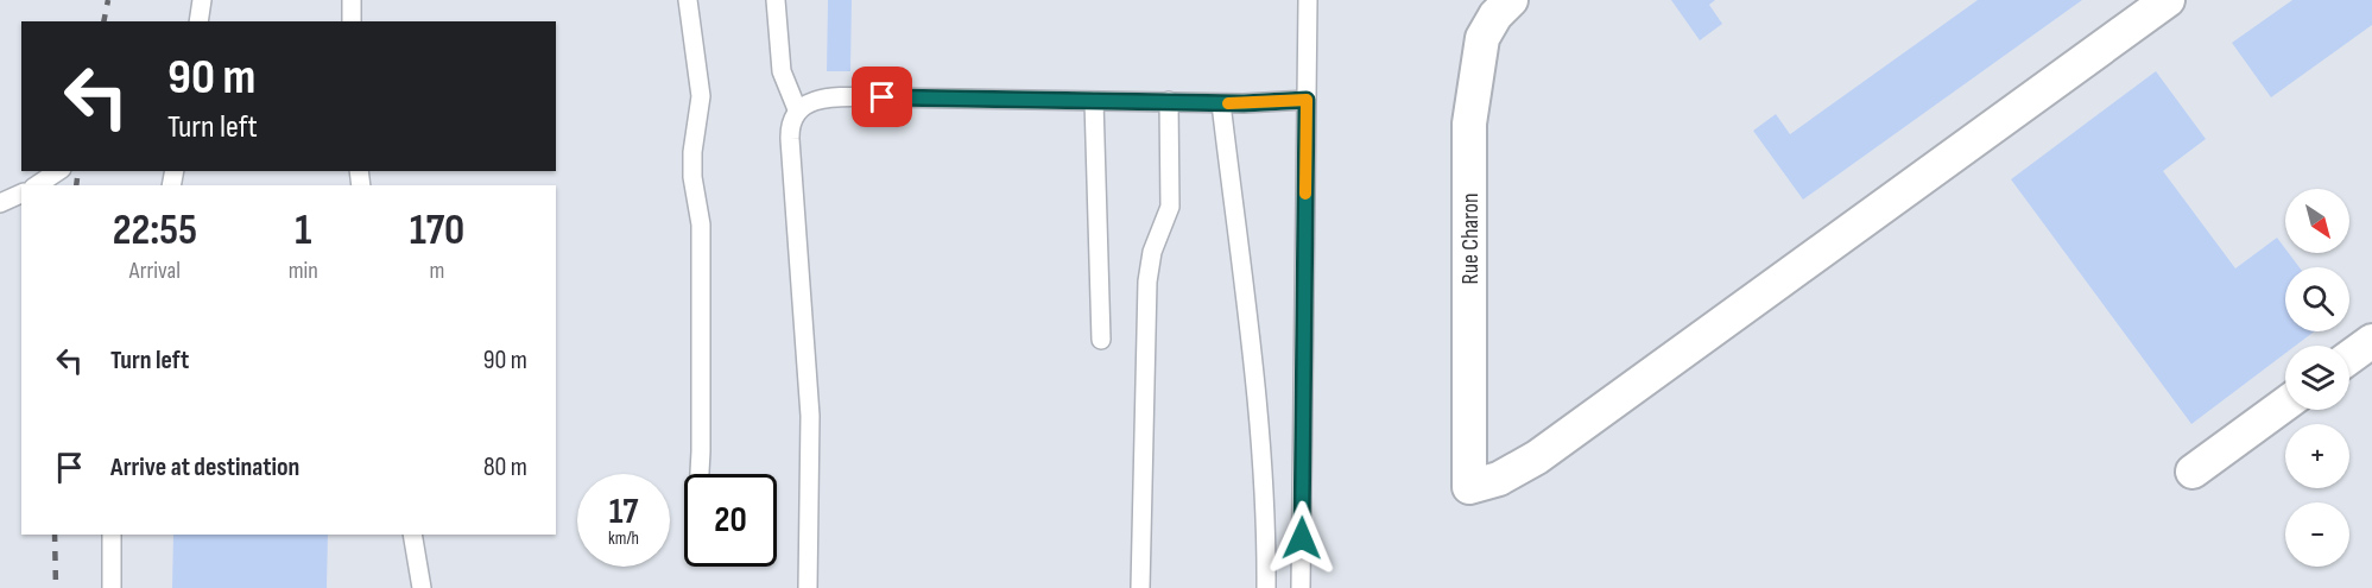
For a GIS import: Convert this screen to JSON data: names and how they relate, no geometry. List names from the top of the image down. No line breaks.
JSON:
{"streets":{"street":["Rue Charon"]},"north":"bottom right","page":{"turn":["90 m","Turn left"],"eta":["22:55","Arrival","1","min","170","m"],"map_buttons":["+","−"],"list":[{"name":"Turn left","value":"90 m"},{"name":"Arrive at destination","value":"80 m"}],"speed":"17 km/h","limit":"20"}}
